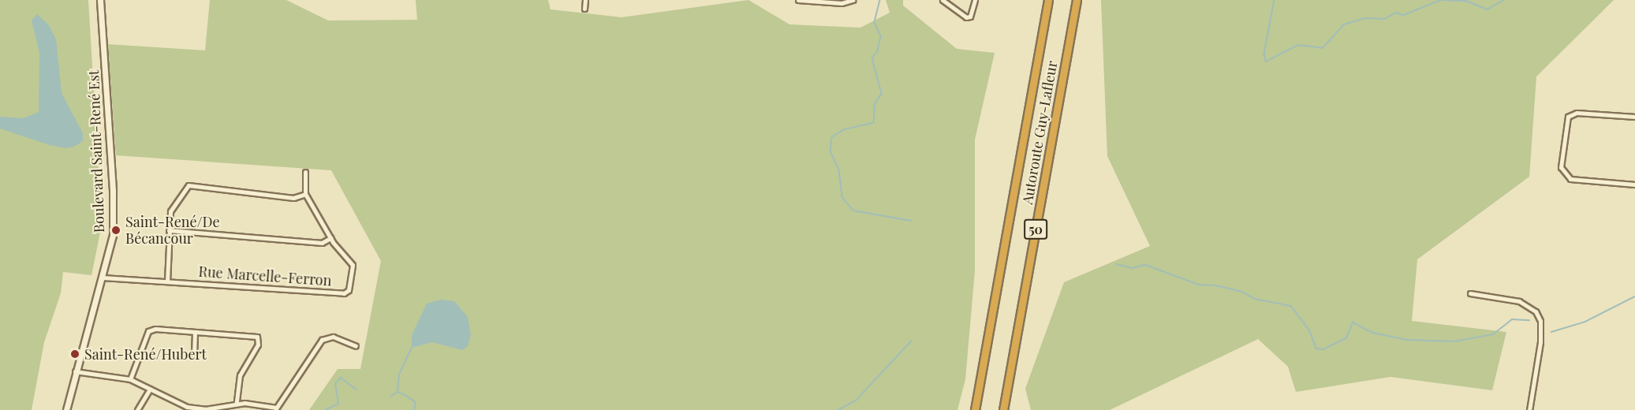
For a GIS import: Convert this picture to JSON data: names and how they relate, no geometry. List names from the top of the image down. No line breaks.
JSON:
{"streets":{"highway":["Autoroute Guy-Lafleur","50"],"street":["Boulevard Saint-René Est","Rue Marcelle-Ferron"]},"crossings":[["Boulevard Saint-René Est","Rue Marcelle-Ferron"]],"places":["Saint-René/De Bécancour","Saint-René/Hubert"]}
